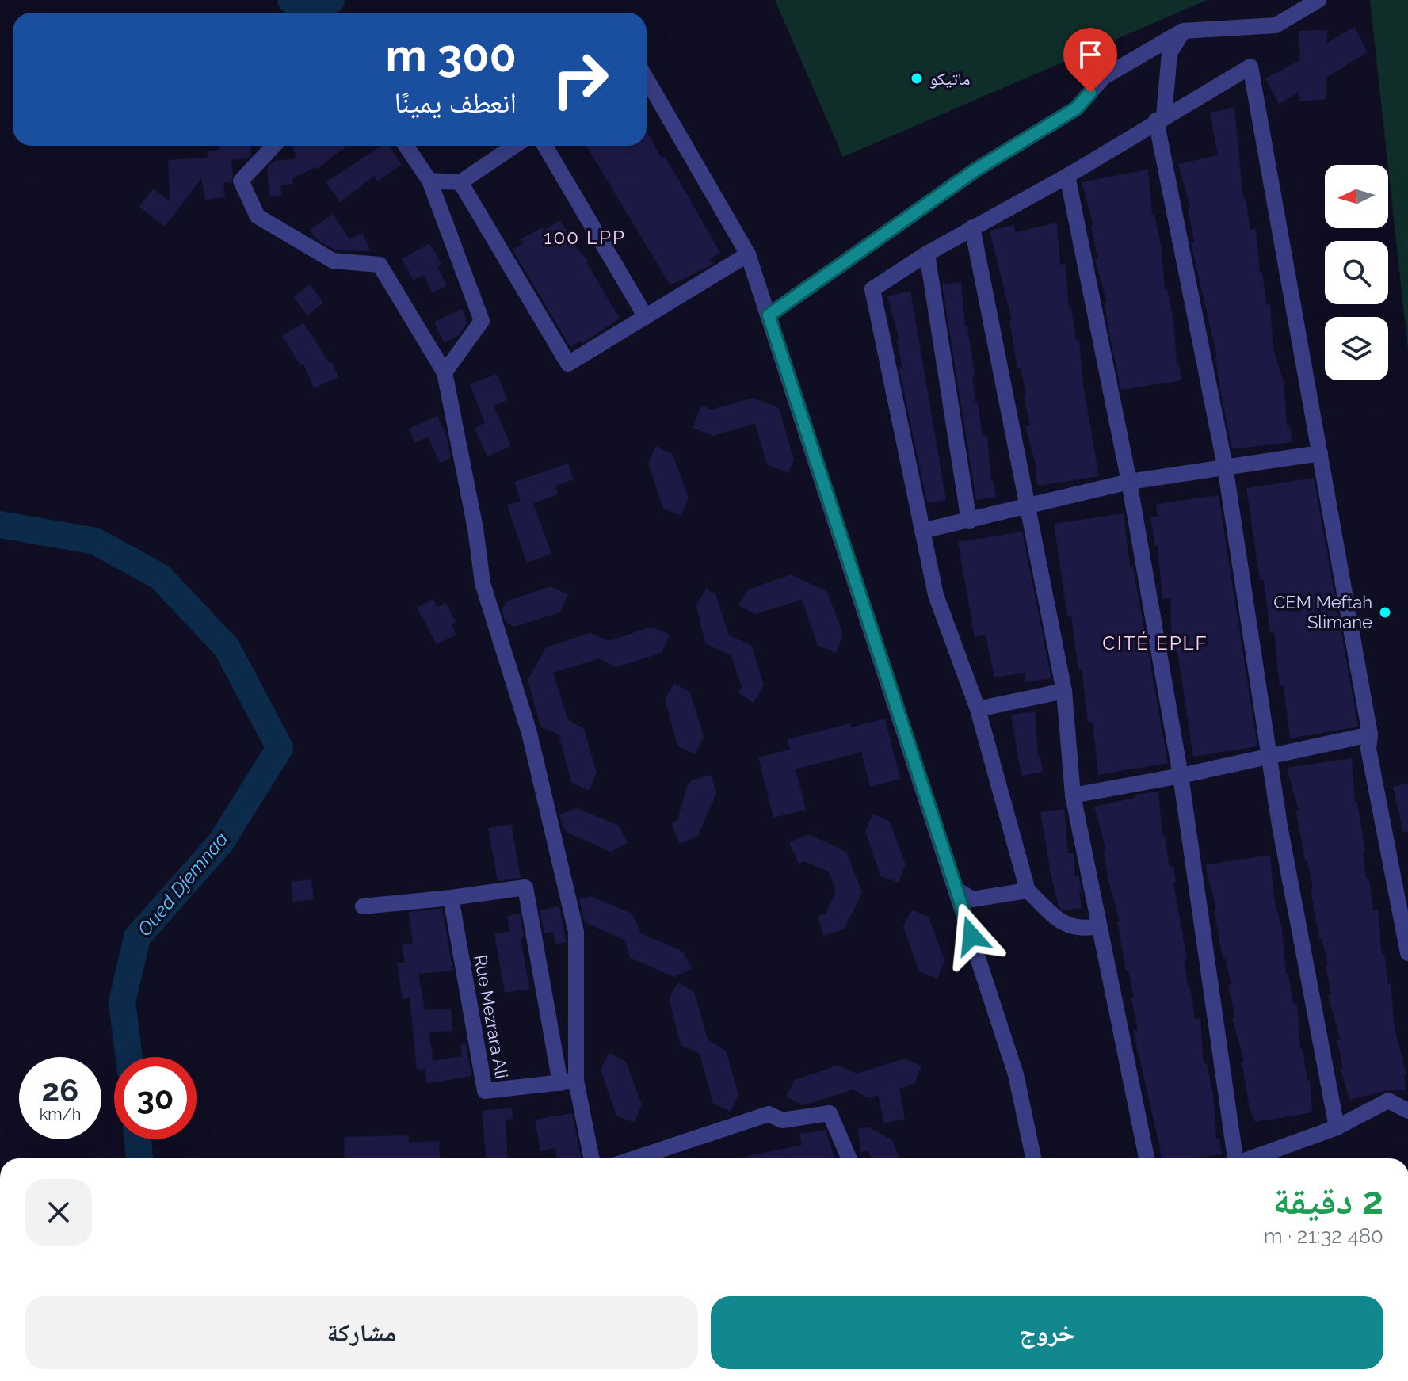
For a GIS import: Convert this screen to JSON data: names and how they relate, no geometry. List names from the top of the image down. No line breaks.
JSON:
{"streets":{"street":["Rue Mezrara Ali"]},"districts":["100 LPP","CITÉ EPLF"],"water":["Oued Djemnaa"],"places":["ماتيكو","CEM Meftah Slimane"],"north":"left","page":{"turn":["300 m","انعطف يمينًا"],"speed":"26 km/h","limit":"30","heading":["2 دقيقة","480 m · 21:32"],"buttons":["خروج","مشاركة"]}}
